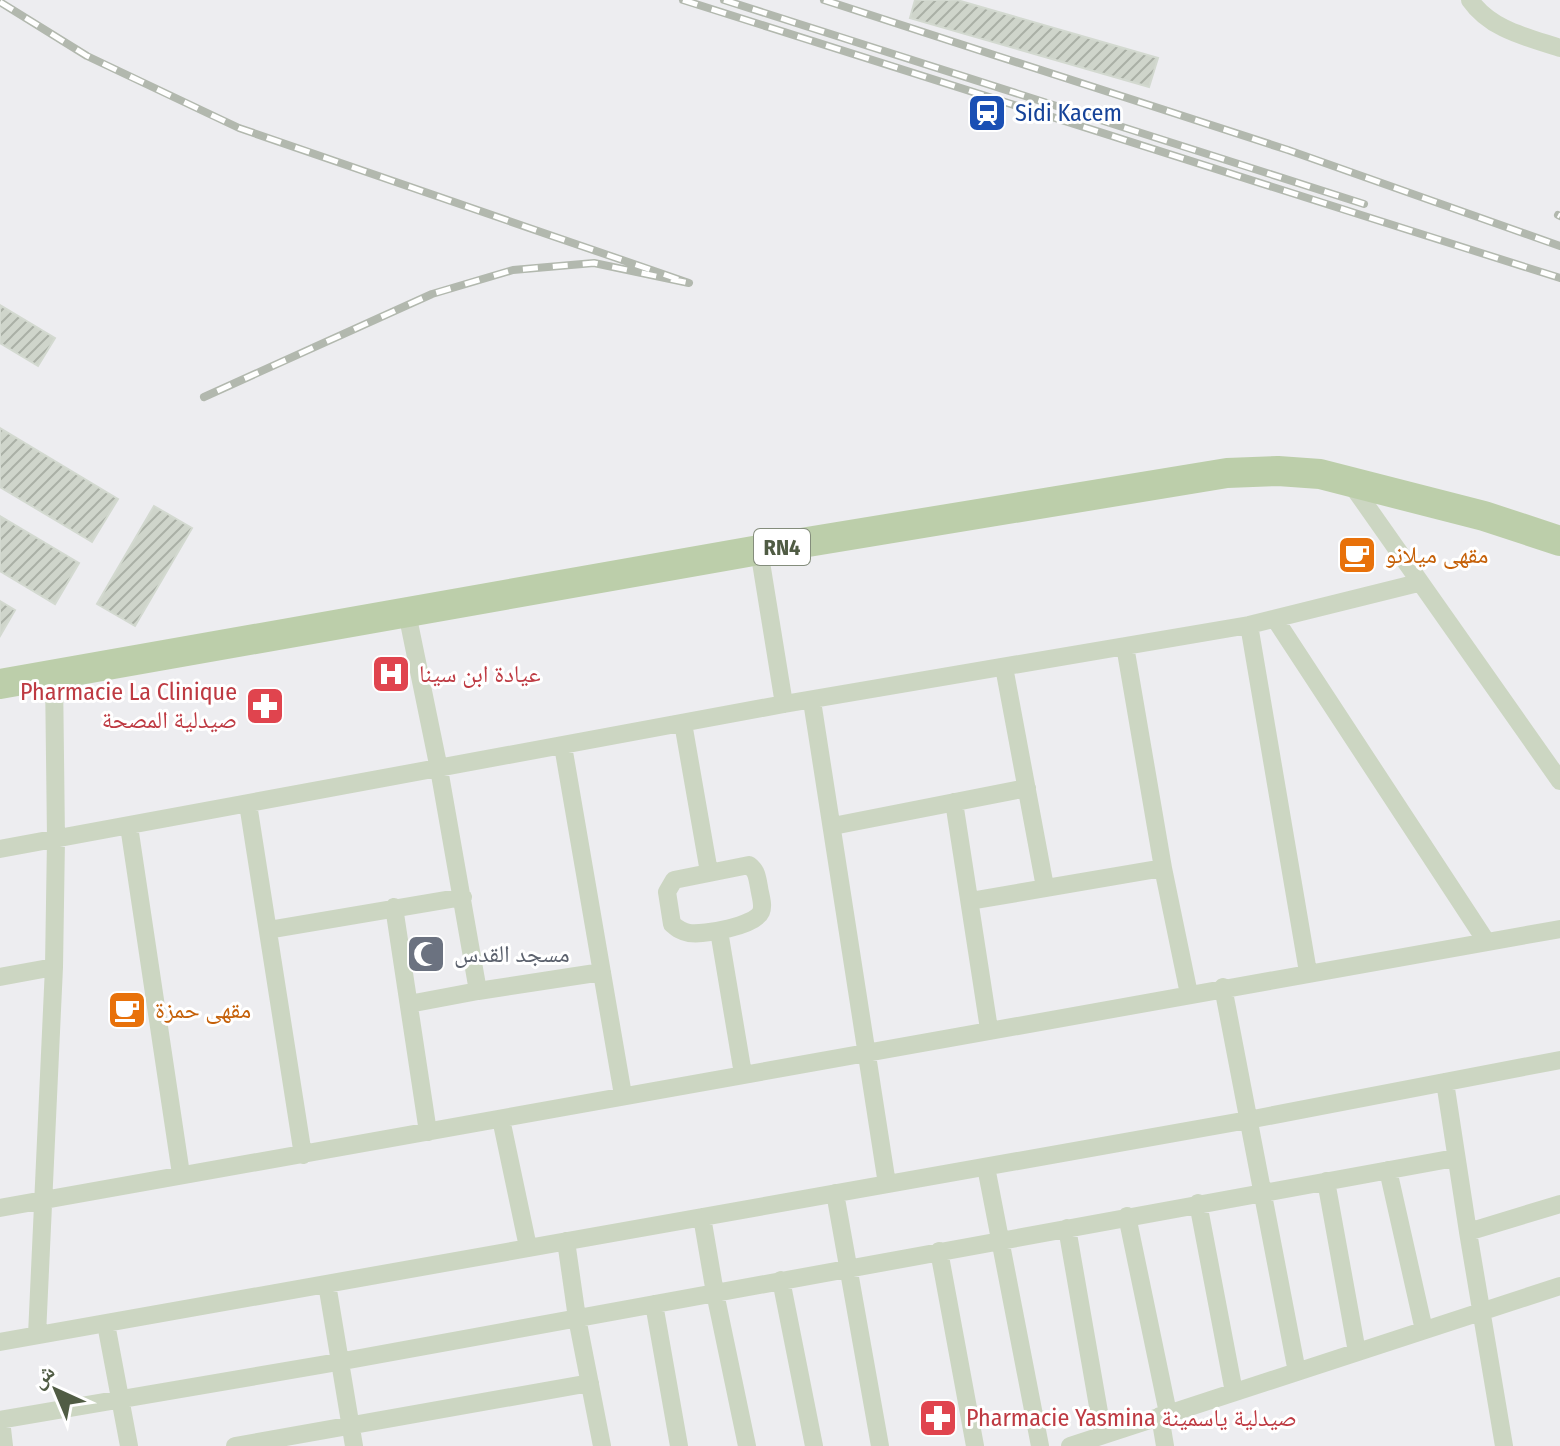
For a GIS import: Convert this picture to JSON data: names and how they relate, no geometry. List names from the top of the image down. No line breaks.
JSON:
{"streets":{"main road":["RN4"]},"places":{"station":["Sidi Kacem"],"cafe":["مقهى ميلانو","مقهى حمزة"],"hospital":["عيادة ابن سينا"],"pharmacy":["Pharmacie La Clinique صيدلية المصحة","Pharmacie Yasmina صيدلية ياسمينة"],"mosque":["مسجد القدس"]},"north":"top left"}
